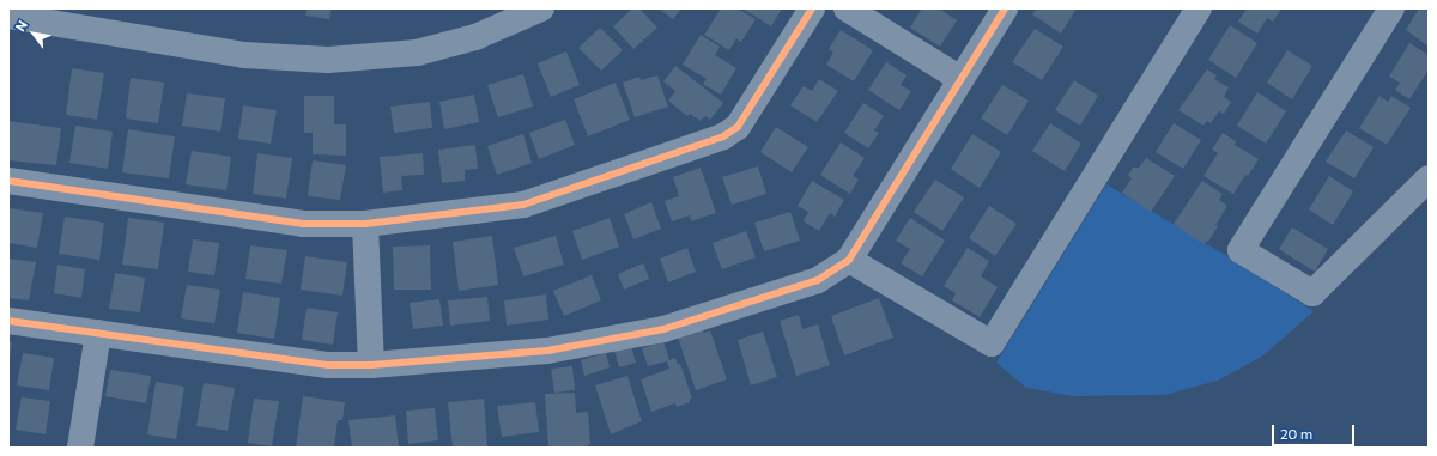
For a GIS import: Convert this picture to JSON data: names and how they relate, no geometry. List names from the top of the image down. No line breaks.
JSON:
{"scale_bar":"20 m","north":"top left"}
